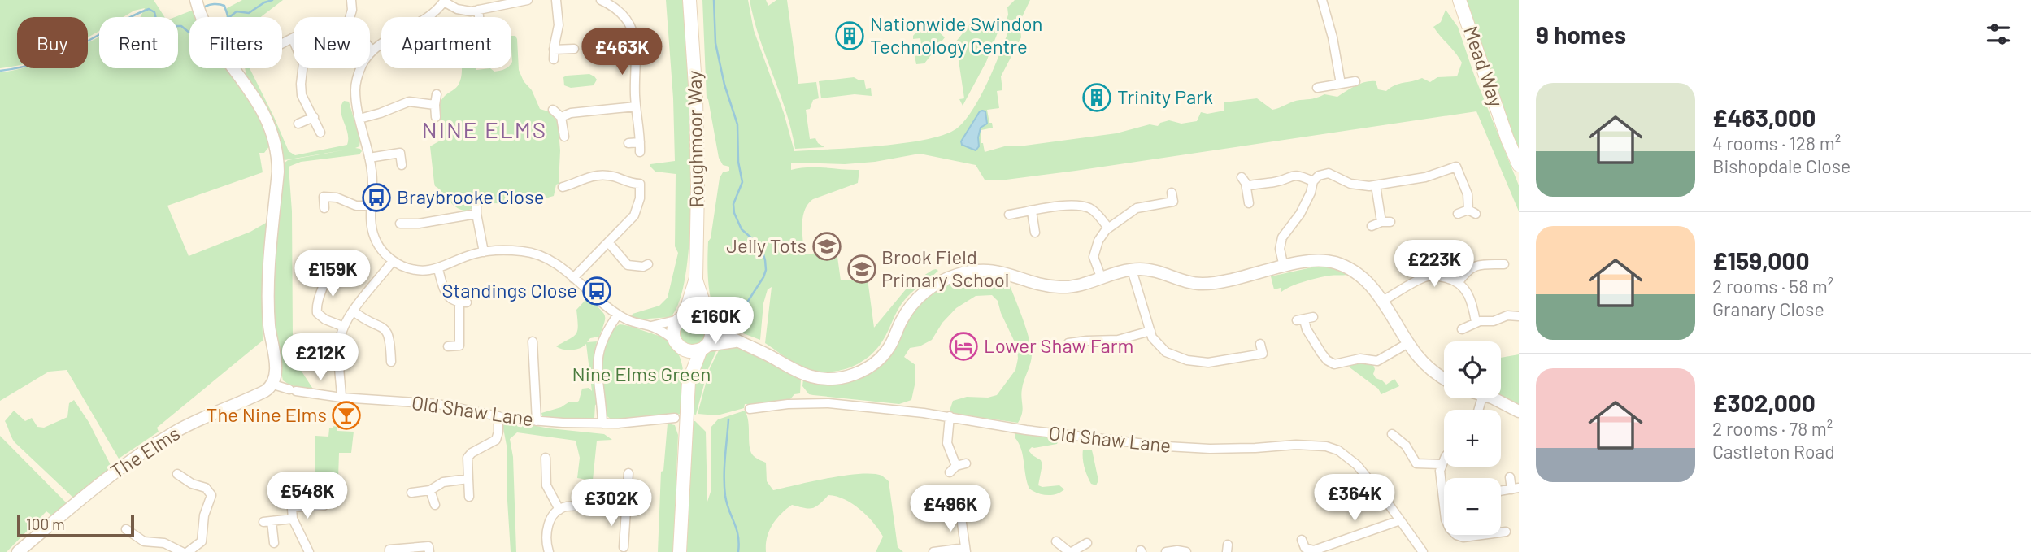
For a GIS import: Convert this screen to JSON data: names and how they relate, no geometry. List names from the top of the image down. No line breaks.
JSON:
{"streets":{"main road":["Mead Way","Roughmoor Way"],"street":["Old Shaw Lane","The Elms"]},"districts":["NINE ELMS"],"parks":["Nine Elms Green"],"places":{"building":["Nationwide Swindon Technology Centre","Trinity Park"],"bus stop":["Braybrooke Close","Standings Close"],"school or university":["Jelly Tots","Brook Field Primary School"],"hotel":["Lower Shaw Farm"],"bar":["The Nine Elms"]},"scale_bar":"100 m","page":{"heading":"9 homes","chip":["Buy","Rent","Filters","New","Apartment"],"price":["£463K","£223K","£159K","£160K","£212K","£548K","£364K","£302K","£496K"],"list":[{"name":"£463,000","note":"4 rooms · 128 m² · Bishopdale Close"},{"name":"£159,000","note":"2 rooms · 58 m² · Granary Close"},{"name":"£302,000","note":"2 rooms · 78 m² · Castleton Road"}],"map_buttons":["+","−"],"scale":"100 m"}}
